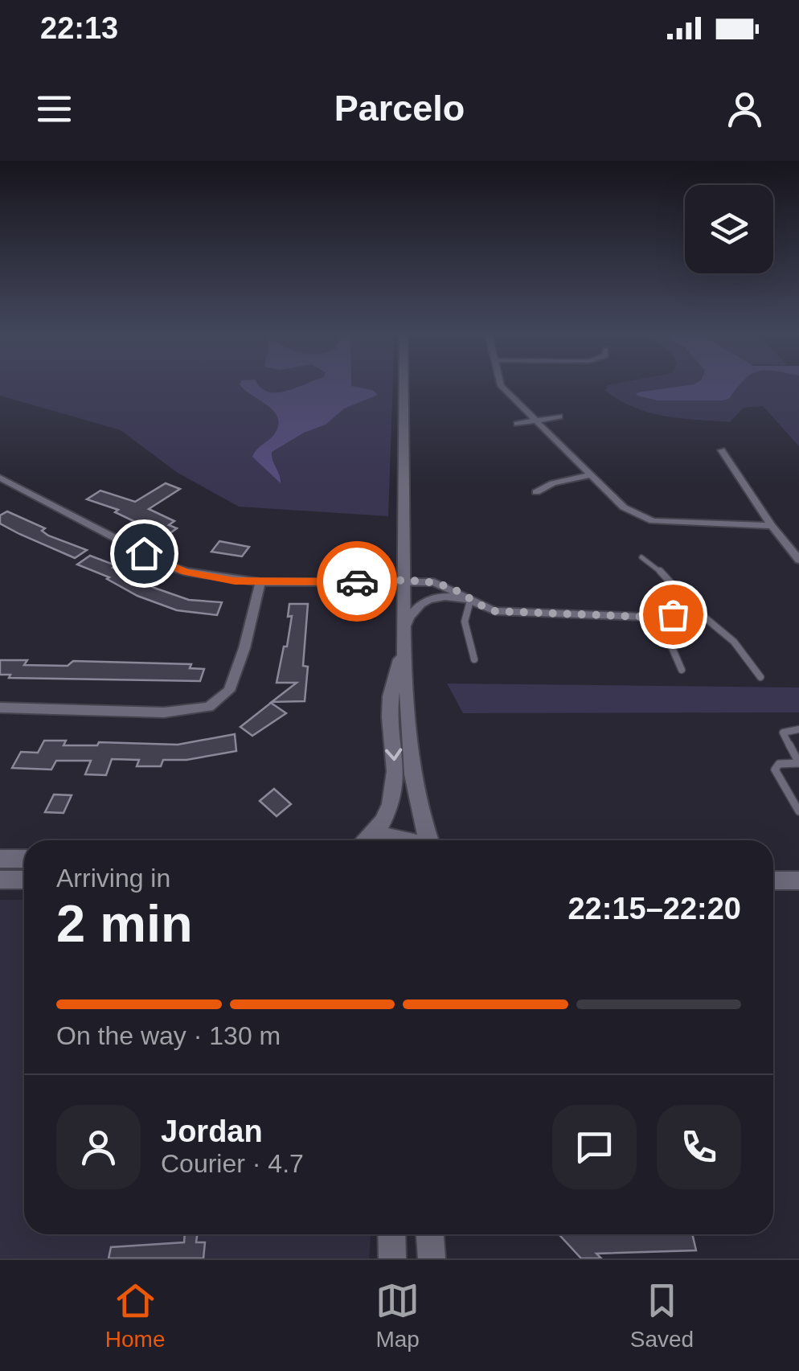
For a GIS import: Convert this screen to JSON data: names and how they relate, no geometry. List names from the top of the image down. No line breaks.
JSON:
{"page":{"status":"22:13","header":"Parcelo","heading":["2 min","Arriving in","22:15–22:20"],"panel":["Jordan","Courier · 4.7"],"bar":"On the way · 130 m","tabs":["Home","Map","Saved"]}}
